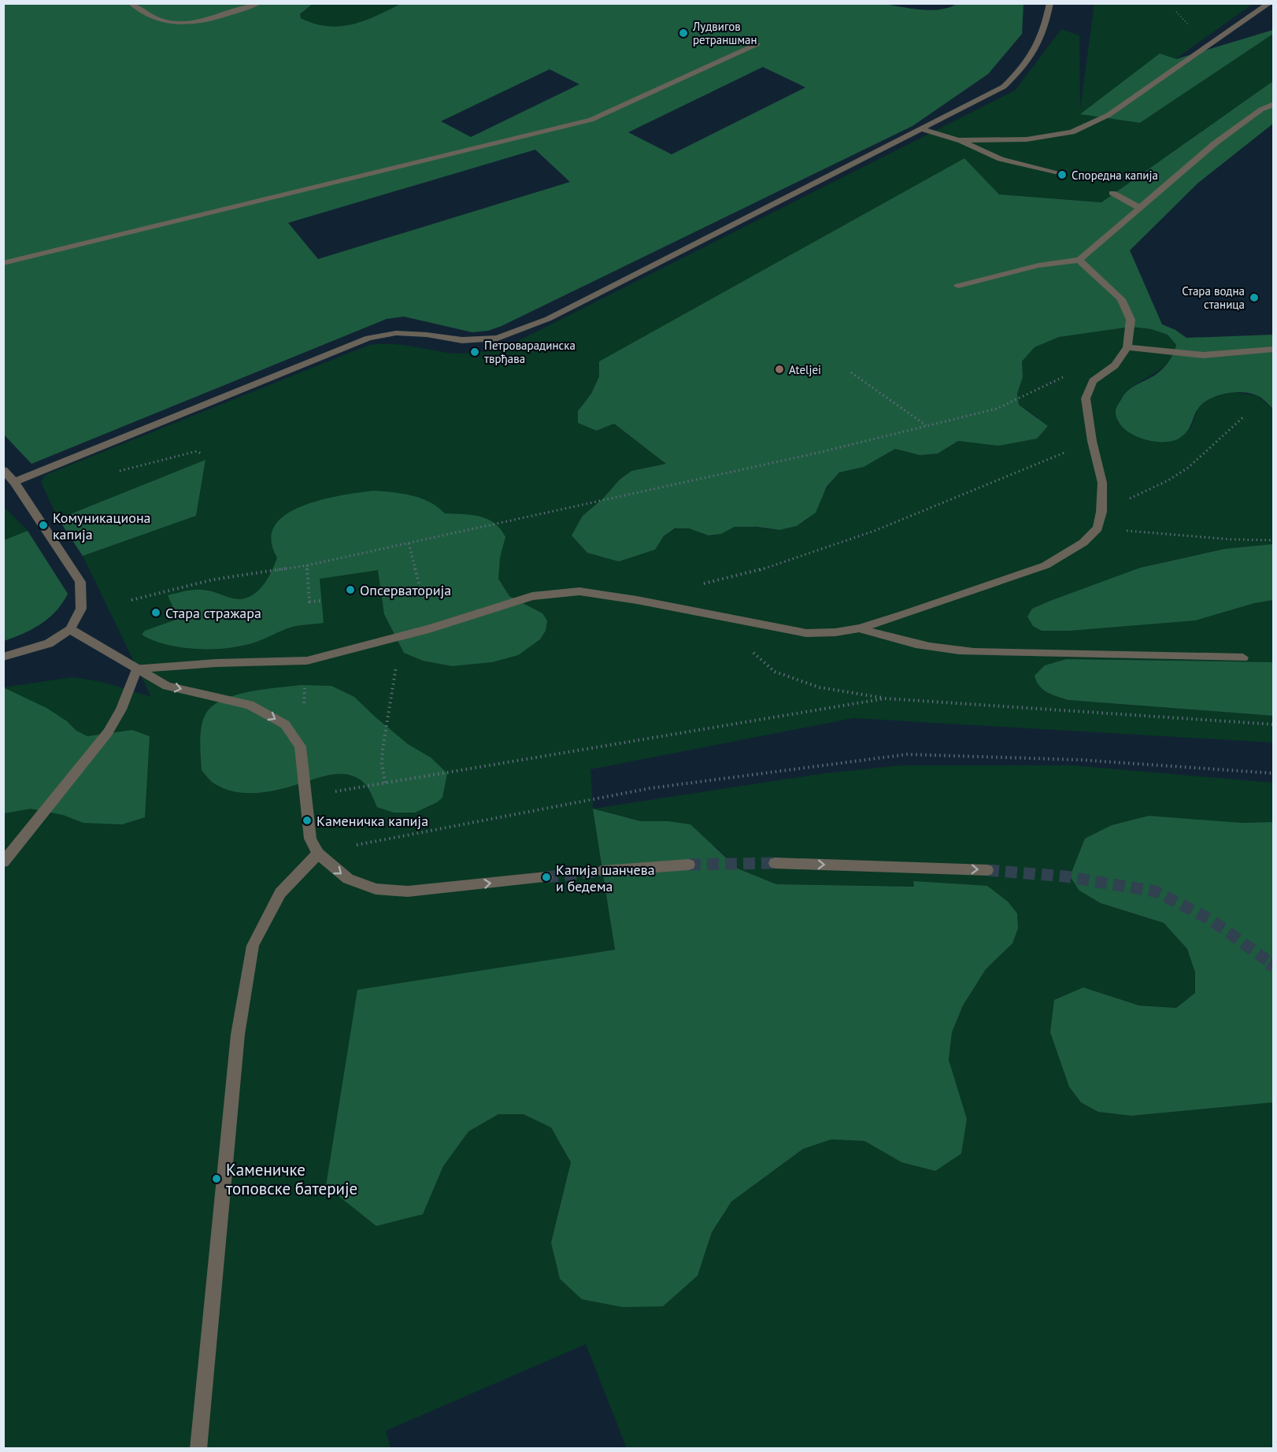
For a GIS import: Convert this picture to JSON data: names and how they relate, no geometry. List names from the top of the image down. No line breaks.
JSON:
{"places":["Лудвигов ретраншман","Споредна капија","Стара водна станица","Петроварадинска тврђава","Ateljei","Комуникациона капија","Опсерваторија","Стара стражара","Каменичка капија","Капија шанчева и бедема","Каменичке топовске батерије"]}
